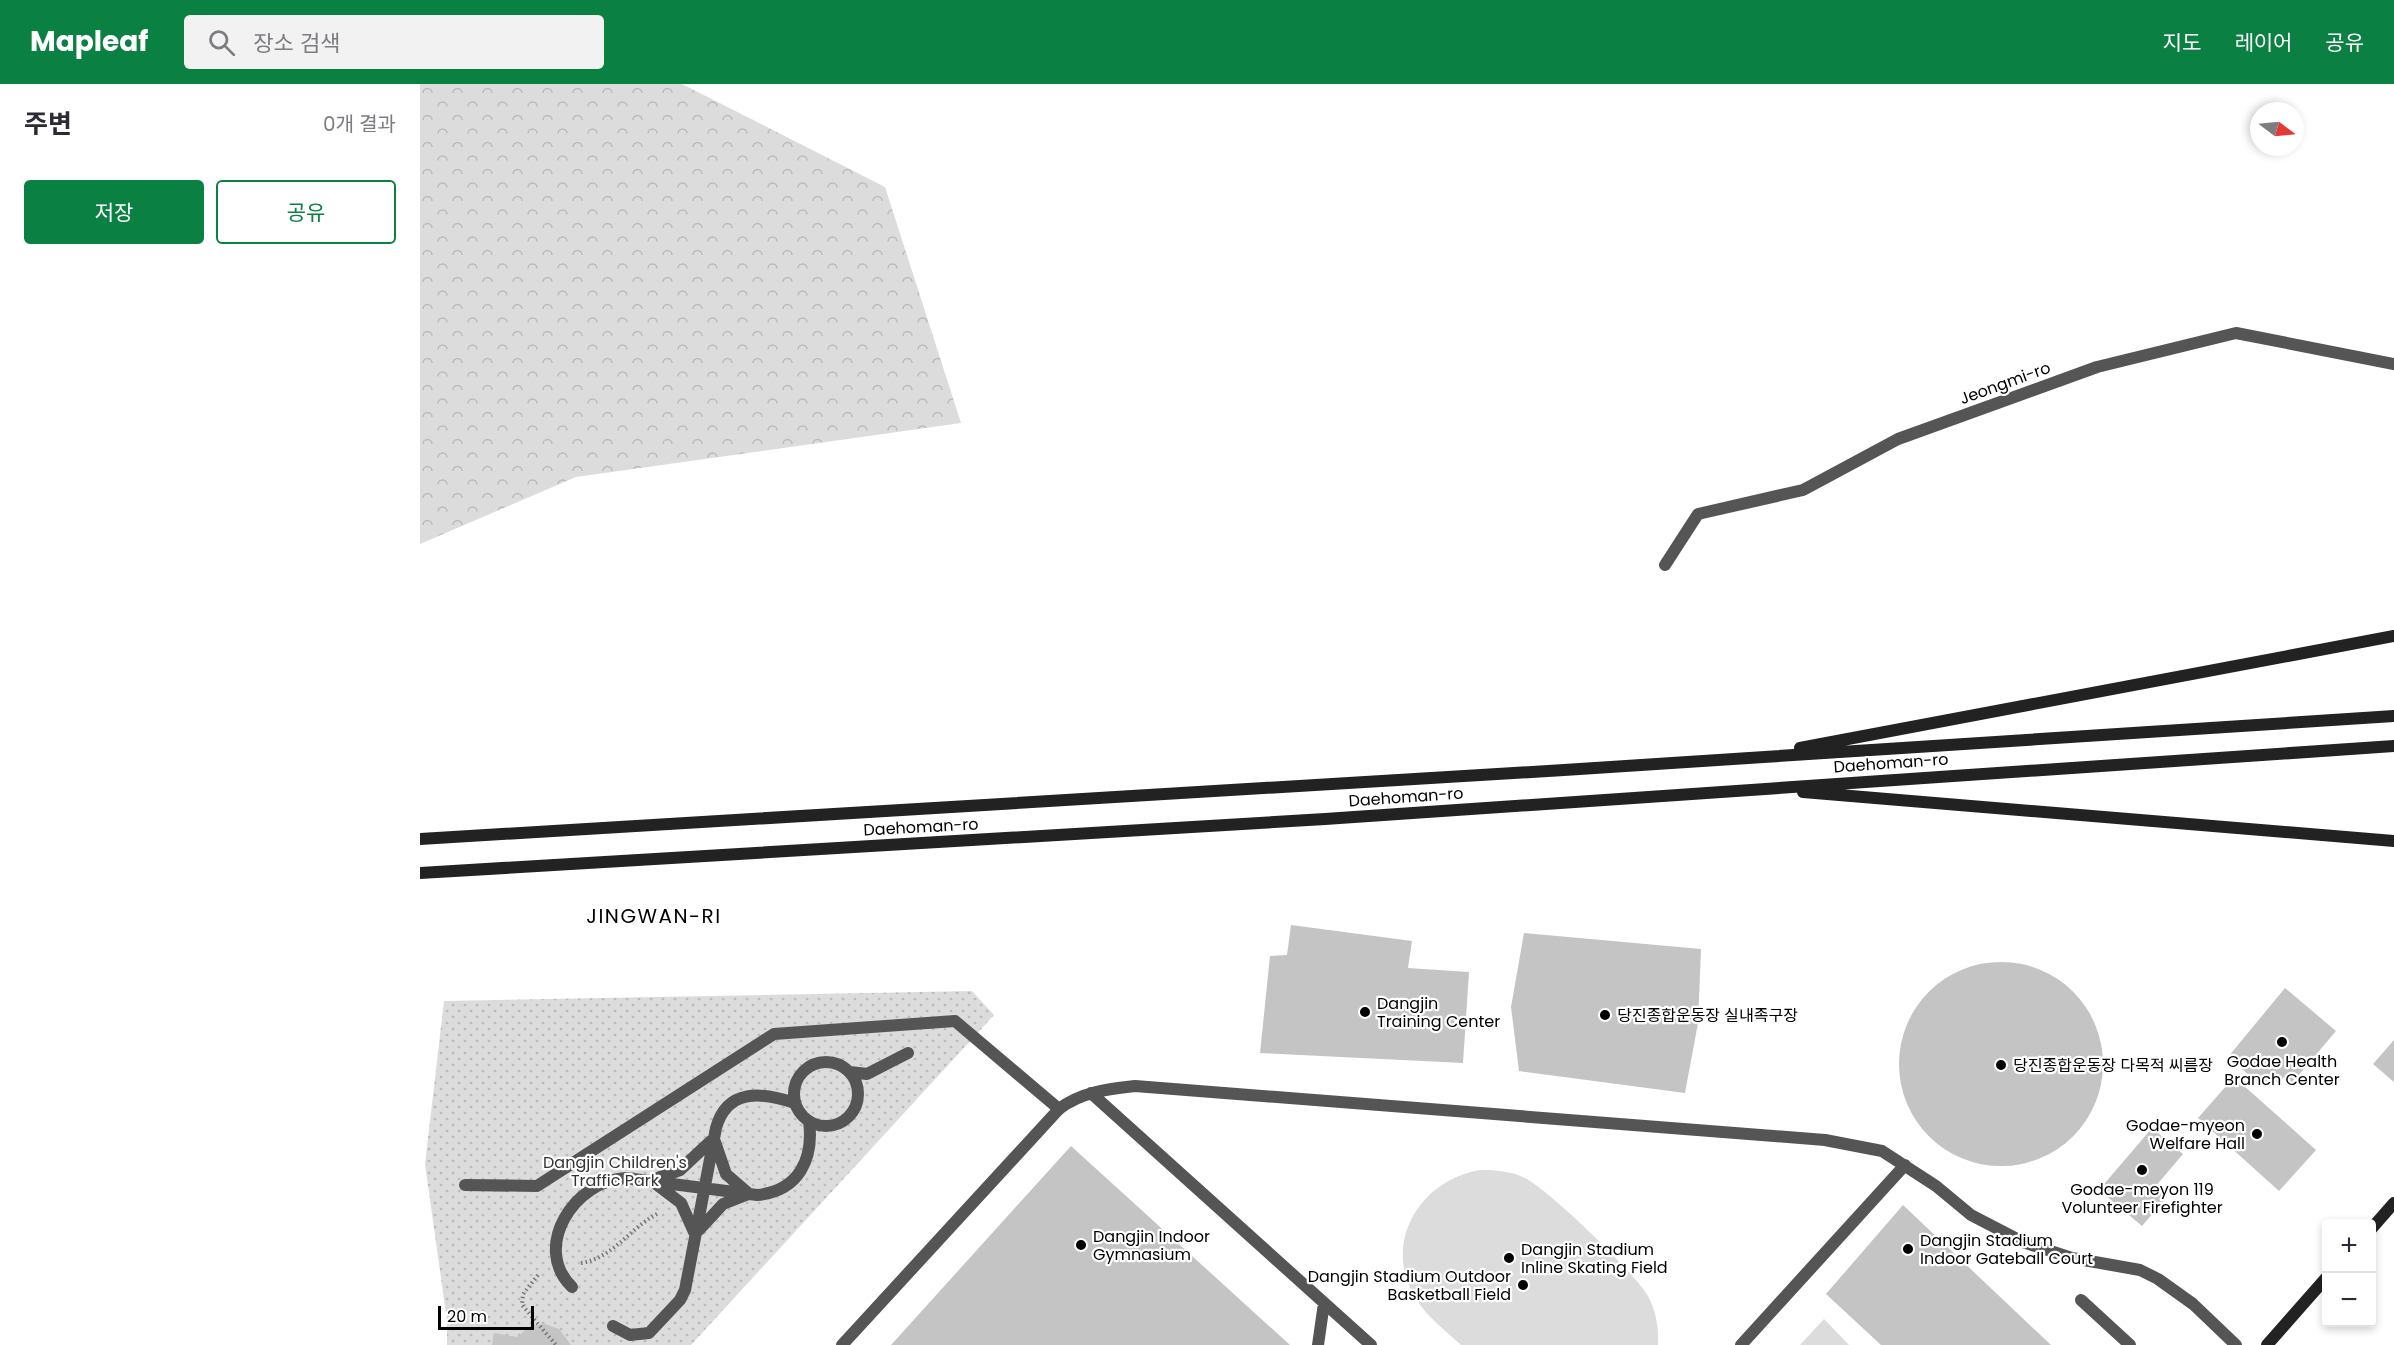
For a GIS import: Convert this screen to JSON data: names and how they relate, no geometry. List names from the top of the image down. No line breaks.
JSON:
{"streets":{"main road":["Daehoman-ro"],"street":["Jeongmi-ro"]},"districts":["JINGWAN-RI"],"parks":["Dangjin Children's Traffic Park"],"places":["Dangjin Training Center","당진종합운동장 실내족구장","Godae Health Branch Center","당진종합운동장 다목적 씨름장","Godae-myeon Welfare Hall","Godae-meyon 119 Volunteer Firefighter","Dangjin Indoor Gymnasium","Dangjin Stadium Indoor Gateball Court","Dangjin Stadium Inline Skating Field","Dangjin Stadium Outdoor Basketball Field"],"scale_bar":"20 m","north":"right","page":{"header":"Mapleaf","search":"장소 검색","nav":["지도","레이어","공유"],"heading":["주변","0개 결과"],"buttons":["저장","공유"],"map_buttons":["+","−"],"scale":"20 m"}}
